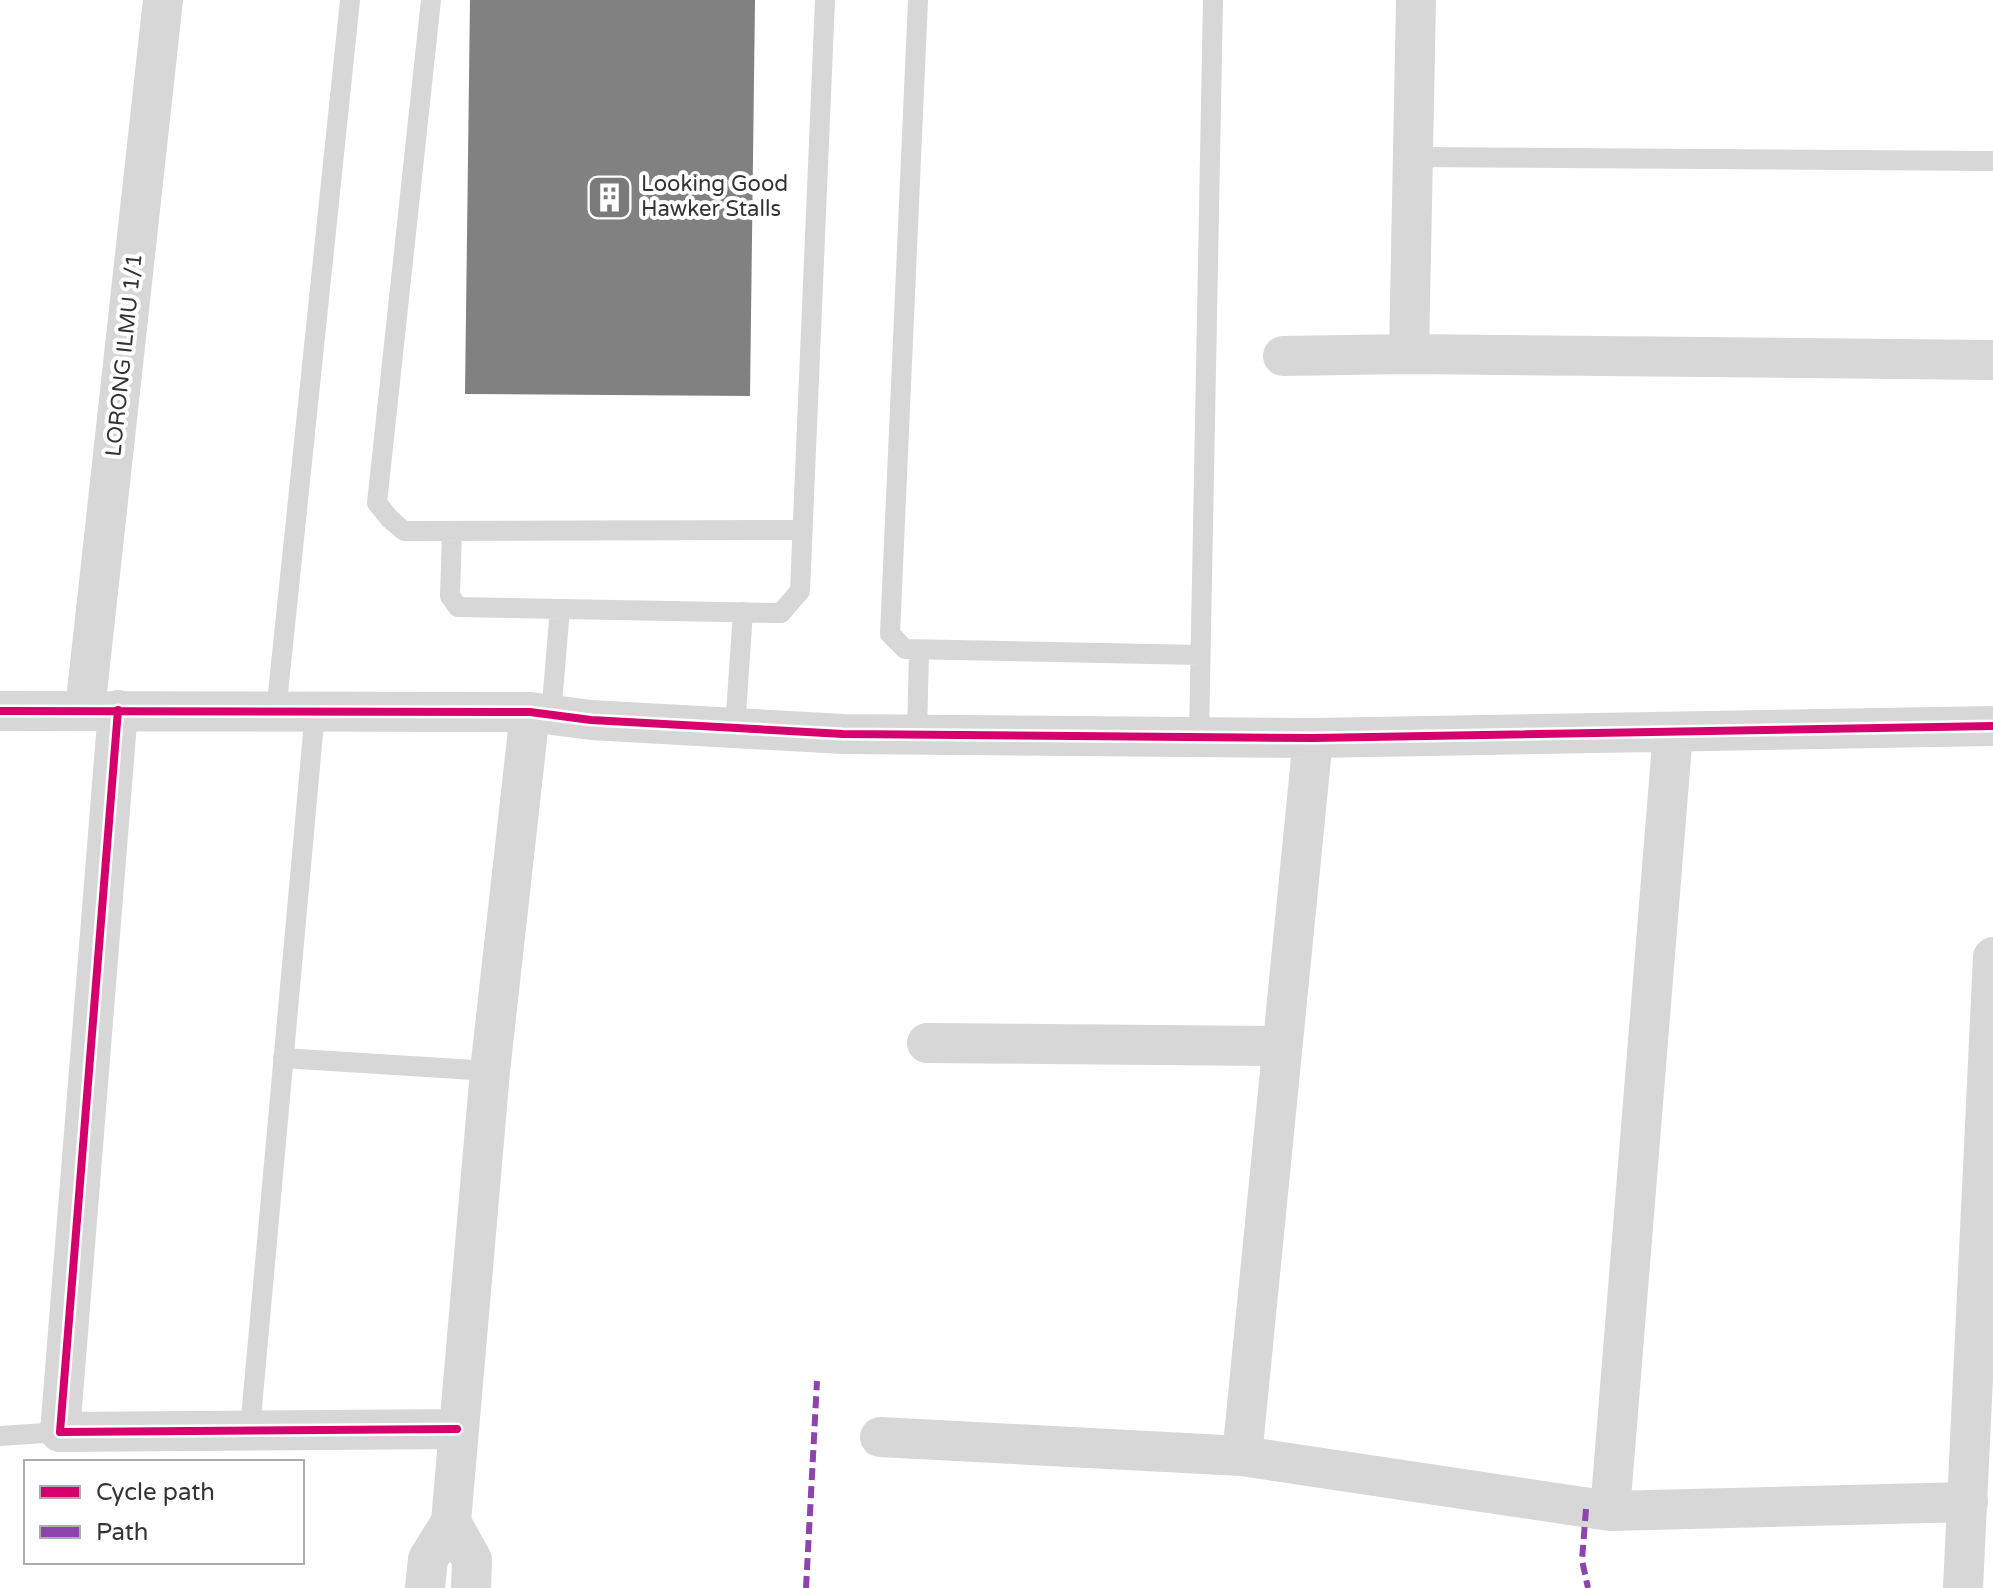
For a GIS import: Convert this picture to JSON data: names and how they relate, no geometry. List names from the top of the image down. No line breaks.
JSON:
{"streets":{"street":["LORONG ILMU 1/1"]},"places":{"building":["Looking Good Hawker Stalls"]},"legend":["Cycle path","Path"]}
